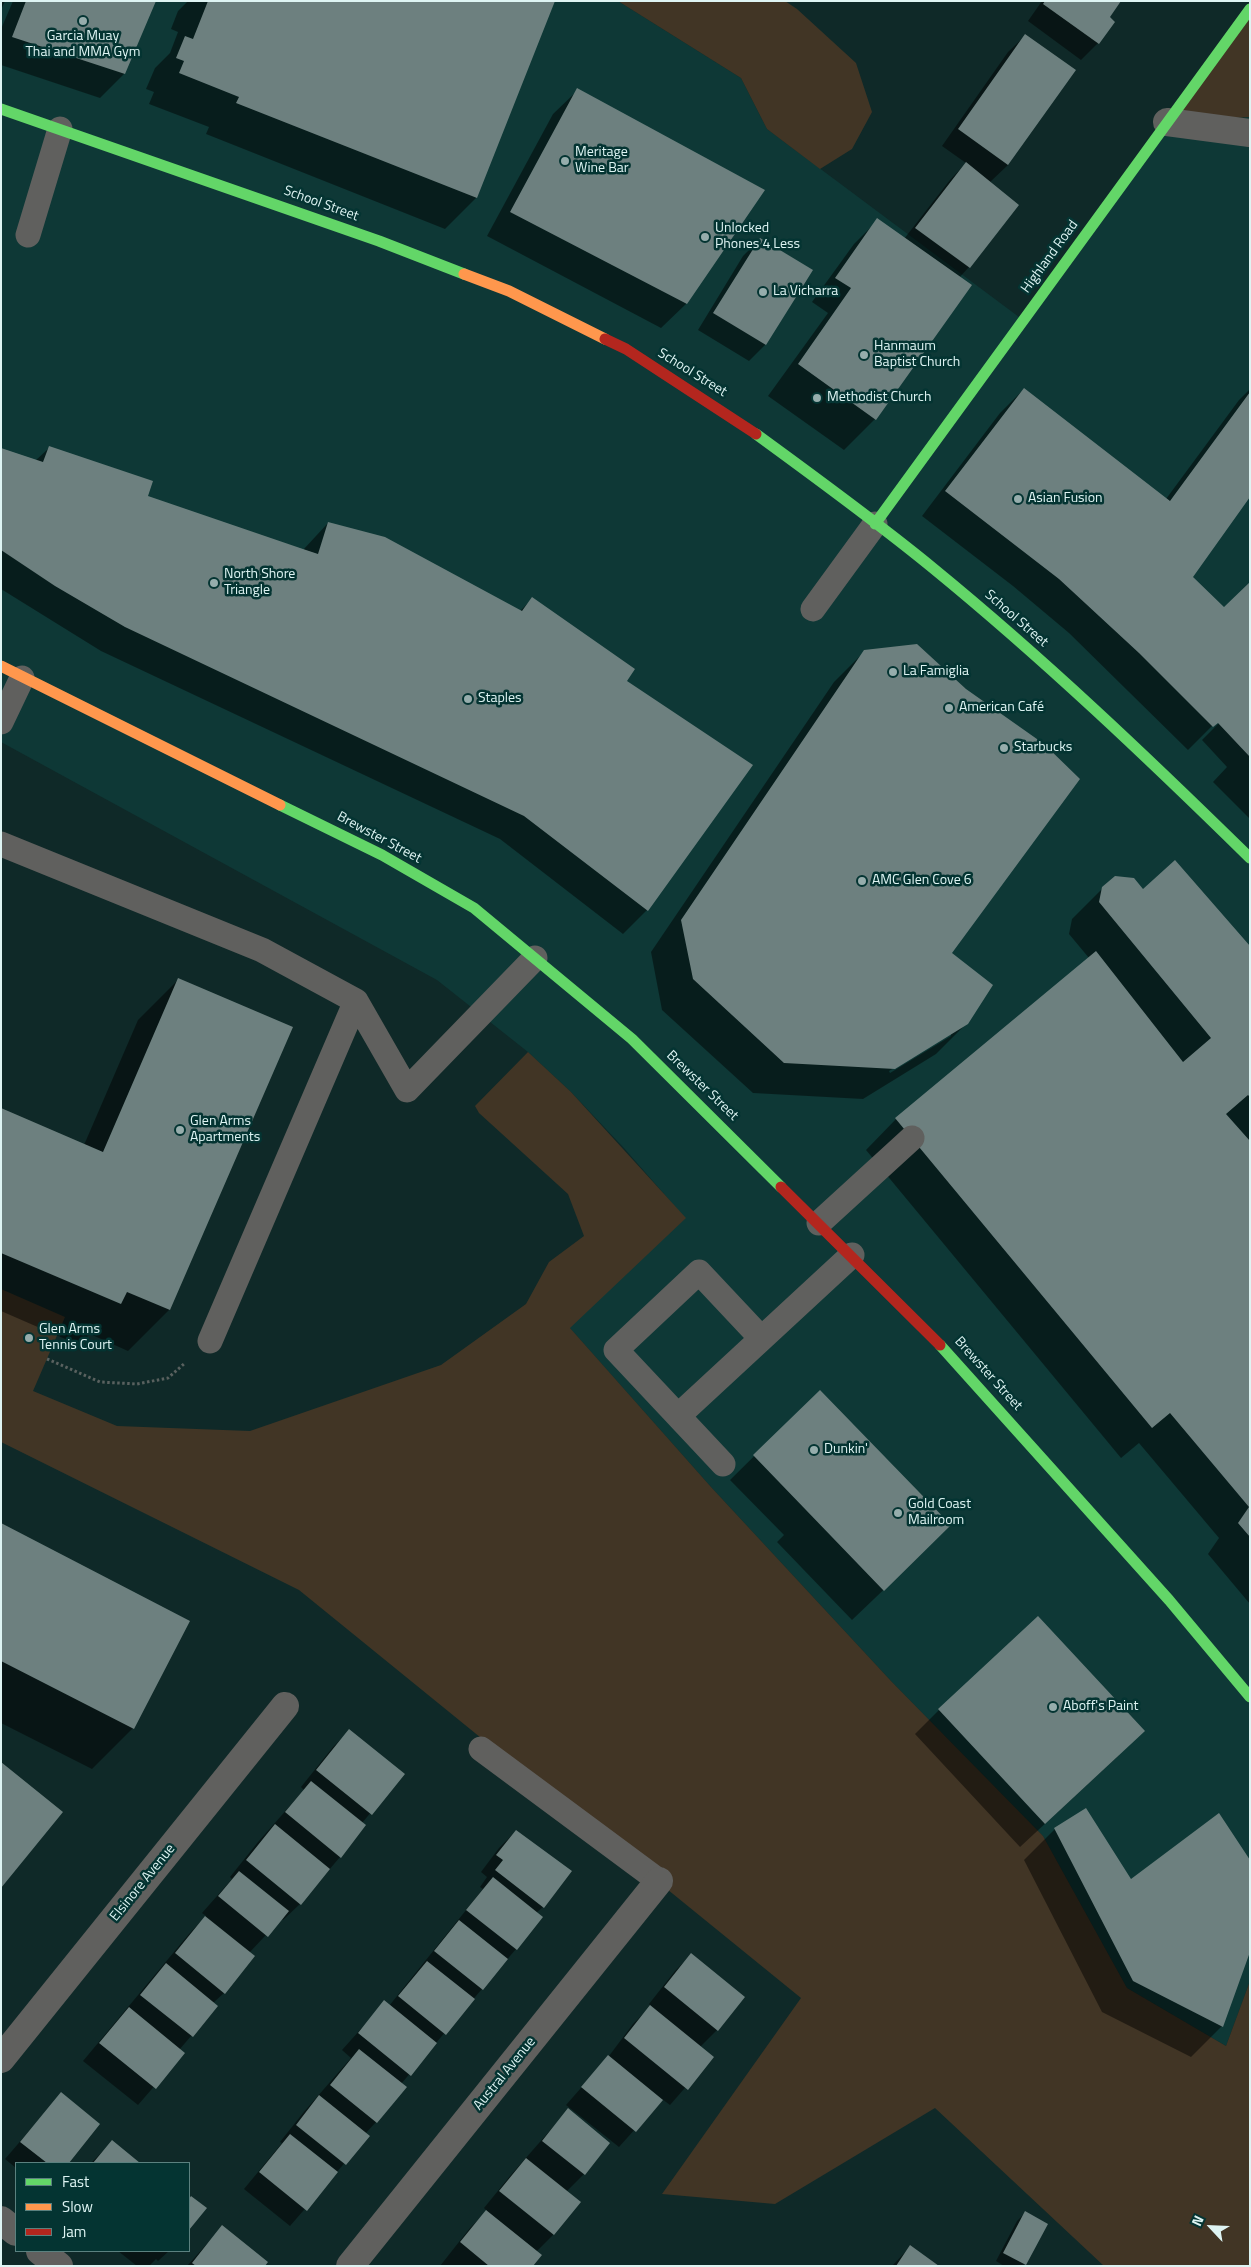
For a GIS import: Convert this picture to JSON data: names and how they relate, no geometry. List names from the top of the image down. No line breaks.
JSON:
{"streets":{"street":["School Street","Highland Road","Brewster Street","Elsinore Avenue","Austral Avenue"]},"crossings":[["School Street","Highland Road"]],"places":["Garcia Muay Thai and MMA Gym","Meritage Wine Bar","Unlocked Phones 4 Less","La Vicharra","Hanmaum Baptist Church","Methodist Church","Asian Fusion","North Shore Triangle","La Famiglia","Staples","American Café","Starbucks","AMC Glen Cove 6","Glen Arms Apartments","Glen Arms Tennis Court","Dunkin'","Gold Coast Mailroom","Aboff's Paint"],"legend":["Fast","Slow","Jam"],"north":"top left"}
